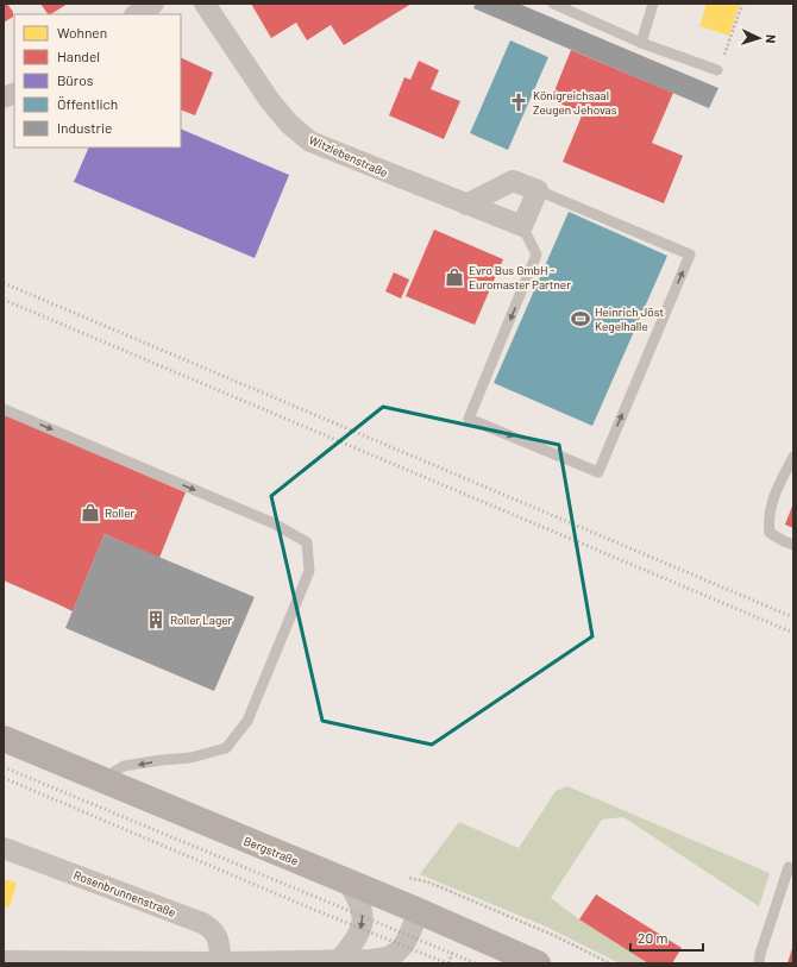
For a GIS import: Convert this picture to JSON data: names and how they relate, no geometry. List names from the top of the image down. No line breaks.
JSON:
{"streets":{"main road":["Bergstraße"],"street":["Witzlebenstraße","Rosenbrunnenstraße"]},"places":{"church":["Königreichsaal Zeugen Jehovas"],"shop":["Evro Bus GmbH - Euromaster Partner","Roller"],"sports":["Heinrich Jöst Kegelhalle"],"building":["Roller Lager"]},"legend":["Wohnen","Handel","Büros","Öffentlich","Industrie"],"scale_bar":"20 m","north":"right"}
